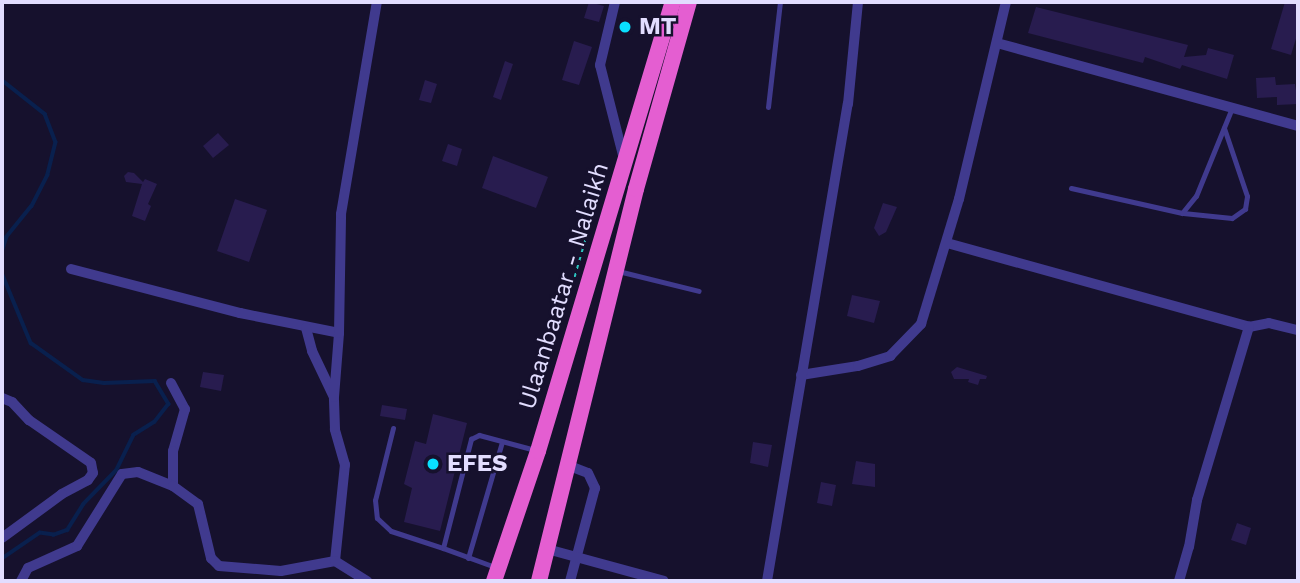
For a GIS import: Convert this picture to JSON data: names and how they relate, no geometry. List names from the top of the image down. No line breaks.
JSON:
{"streets":{"highway":["Ulaanbaatar - Nalaikh"]},"places":["MT","EFES"]}
